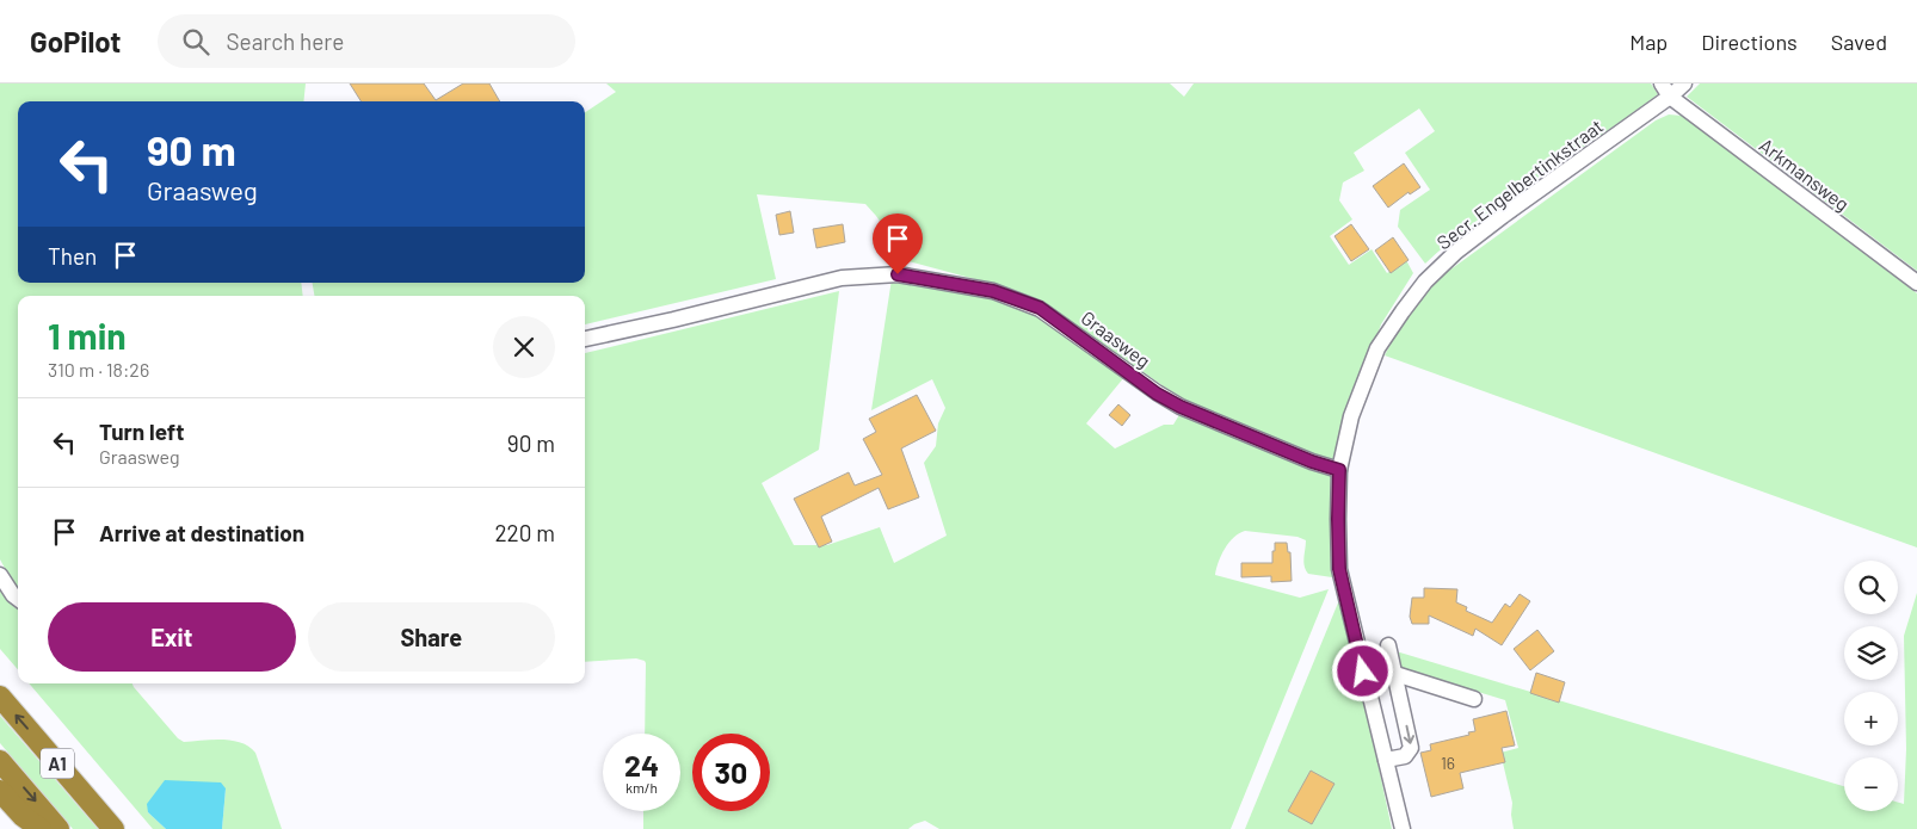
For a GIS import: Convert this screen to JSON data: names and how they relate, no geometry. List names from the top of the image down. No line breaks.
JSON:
{"streets":{"highway":["A1"],"street":["Arkmansweg","Secr. Engelbertinkstraat","Graasweg"]},"crossings":[["Arkmansweg","Secr. Engelbertinkstraat"],["Secr. Engelbertinkstraat","Graasweg"]],"house_numbers":["16"],"page":{"header":"GoPilot","search":"Search here","nav":["Map","Directions","Saved"],"turn":["90 m","Graasweg"],"then":"Then","heading":["1 min","310 m · 18:26"],"list":[{"name":"Turn left","note":"Graasweg","value":"90 m"},{"name":"Arrive at destination","value":"220 m"}],"map_buttons":["+","−"],"buttons":["Exit","Share"],"speed":"24 km/h","limit":"30"}}
